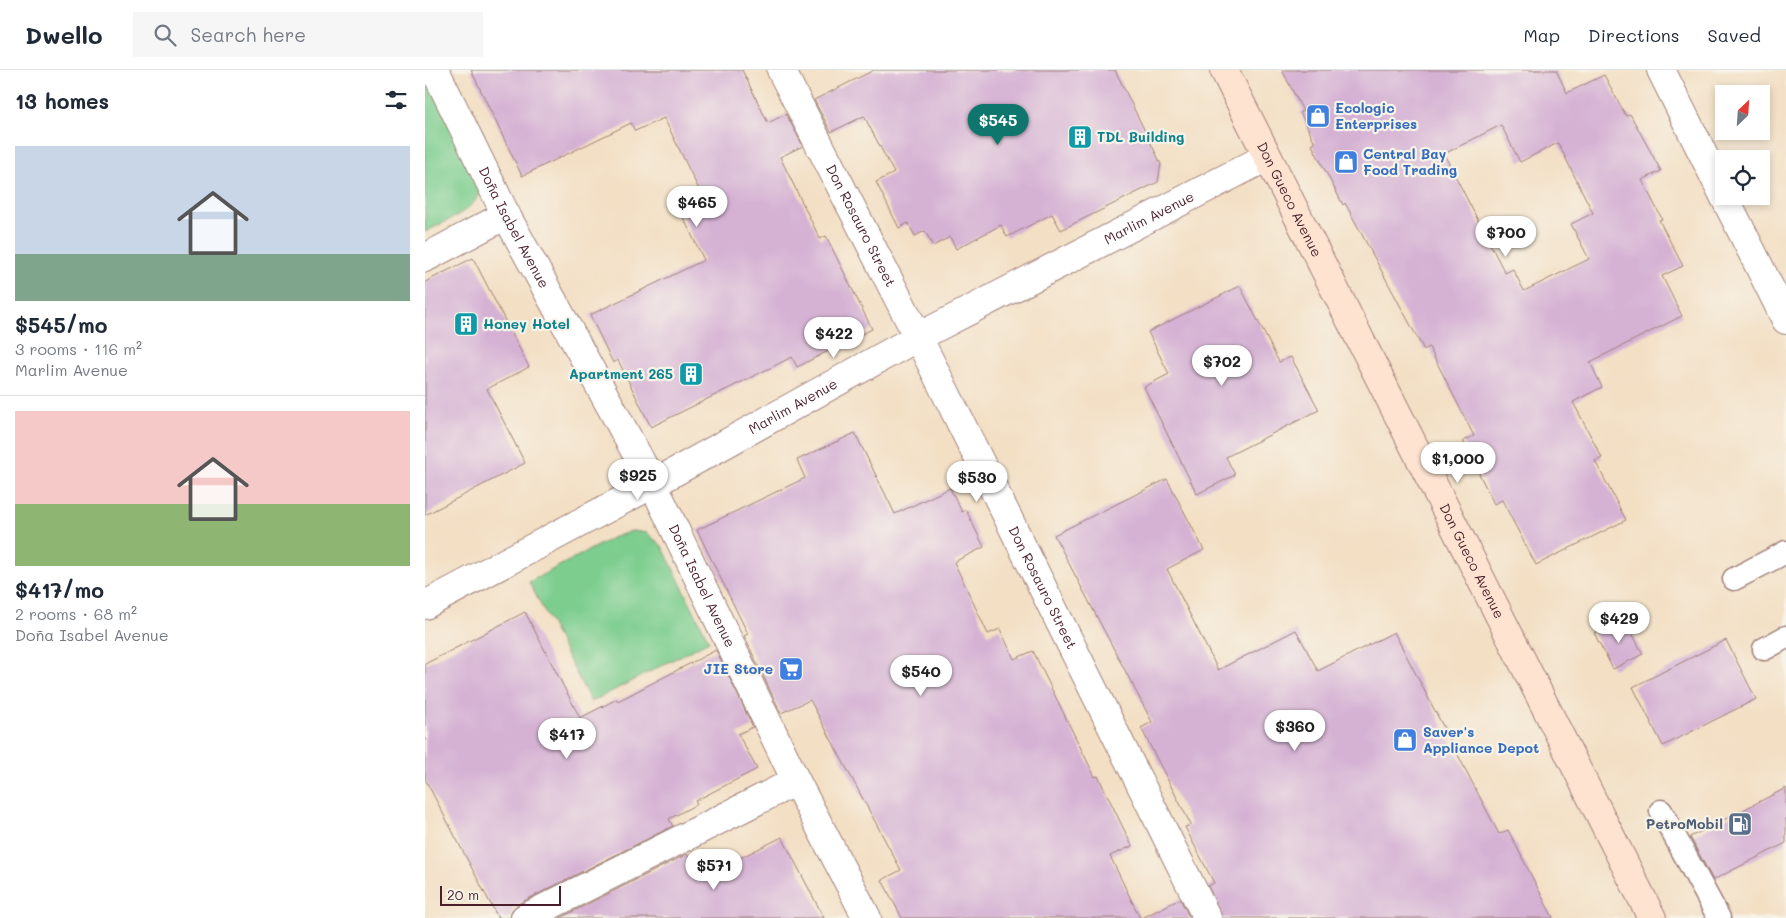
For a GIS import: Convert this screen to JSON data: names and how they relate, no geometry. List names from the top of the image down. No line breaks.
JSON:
{"streets":{"main road":["Don Gueco Avenue"],"street":["Marlim Avenue","Don Rosauro Street","Doña Isabel Avenue"]},"crossings":[["Don Gueco Avenue","Marlim Avenue"],["Marlim Avenue","Don Rosauro Street"],["Marlim Avenue","Doña Isabel Avenue"]],"places":{"shop":["Ecologic Enterprises","Central Bay Food Trading","Saver's Appliance Depot"],"building":["TDL Building","Honey Hotel","Apartment 265"],"supermarket":["JIE Store"],"fuel station":["PetroMobil"]},"scale_bar":"20 m","north":"top right","page":{"header":"Dwello","search":"Search here","nav":["Map","Directions","Saved"],"heading":"13 homes","price":["$545","$465","$700","$422","$702","$1,000","$925","$530","$429","$540","$360","$417","$571"],"list":[{"name":"$545/mo","note":"3 rooms · 116 m² · Marlim Avenue"},{"name":"$417/mo","note":"2 rooms · 68 m² · Doña Isabel Avenue"}],"scale":"20 m"}}
